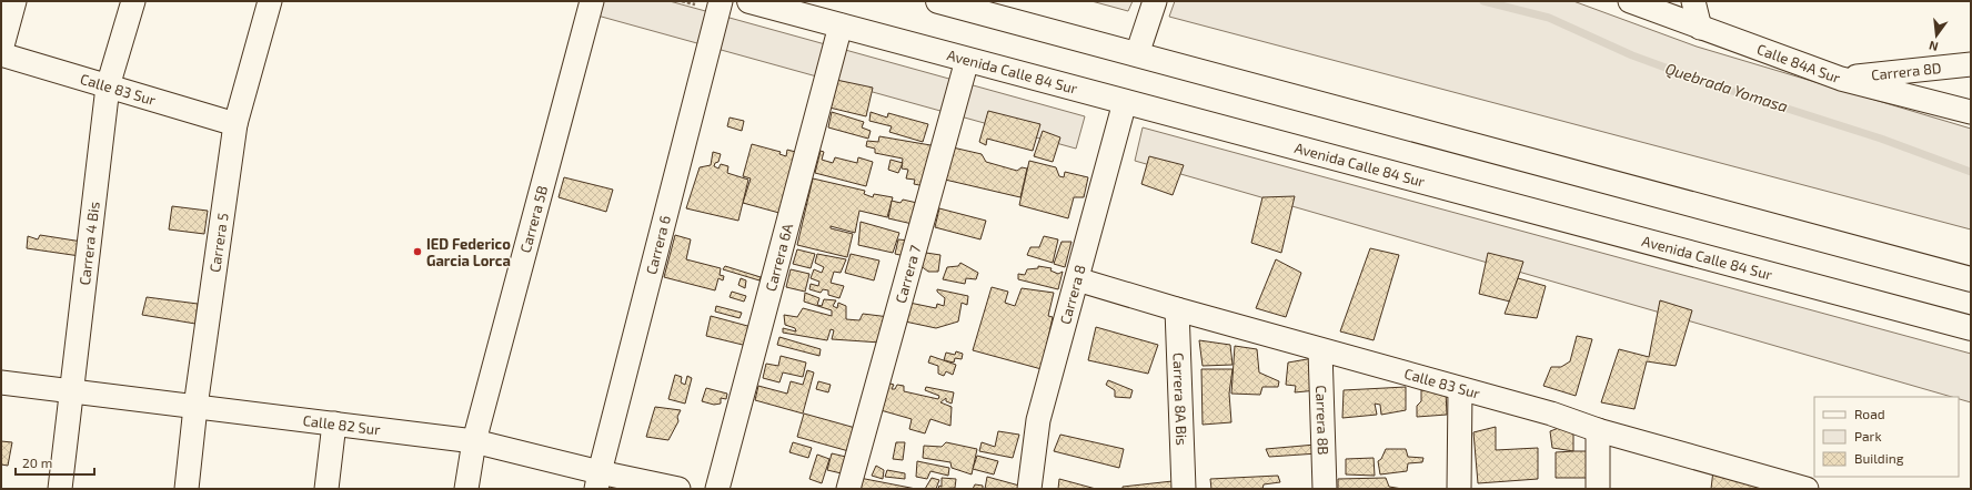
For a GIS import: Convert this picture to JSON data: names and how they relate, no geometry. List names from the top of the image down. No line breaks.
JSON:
{"streets":{"highway":["Avenida Calle 84 Sur"],"street":["Calle 84A Sur","Carrera 8D","Calle 83 Sur","Carrera 5B","Carrera 5","Carrera 4 Bis","Carrera 6","Carrera 6A","Carrera 7","Carrera 8","Carrera 8A Bis","Carrera 8B","Calle 82 Sur"]},"crossings":[["Calle 84A Sur","Carrera 8D"],["Avenida Calle 84 Sur","Carrera 6A"],["Avenida Calle 84 Sur","Carrera 7"],["Avenida Calle 84 Sur","Carrera 8"],["Calle 83 Sur","Carrera 5"],["Calle 83 Sur","Carrera 4 Bis"],["Calle 83 Sur","Carrera 8"],["Calle 83 Sur","Carrera 8A Bis"],["Calle 83 Sur","Carrera 8B"],["Carrera 5B","Calle 82 Sur"],["Carrera 5","Calle 82 Sur"],["Carrera 4 Bis","Calle 82 Sur"],["Carrera 6","Calle 82 Sur"]],"water":["Quebrada Yomasa"],"places":["IED Federico Garcia Lorca"],"legend":["Road","Park","Building"],"scale_bar":"20 m","north":"bottom"}
